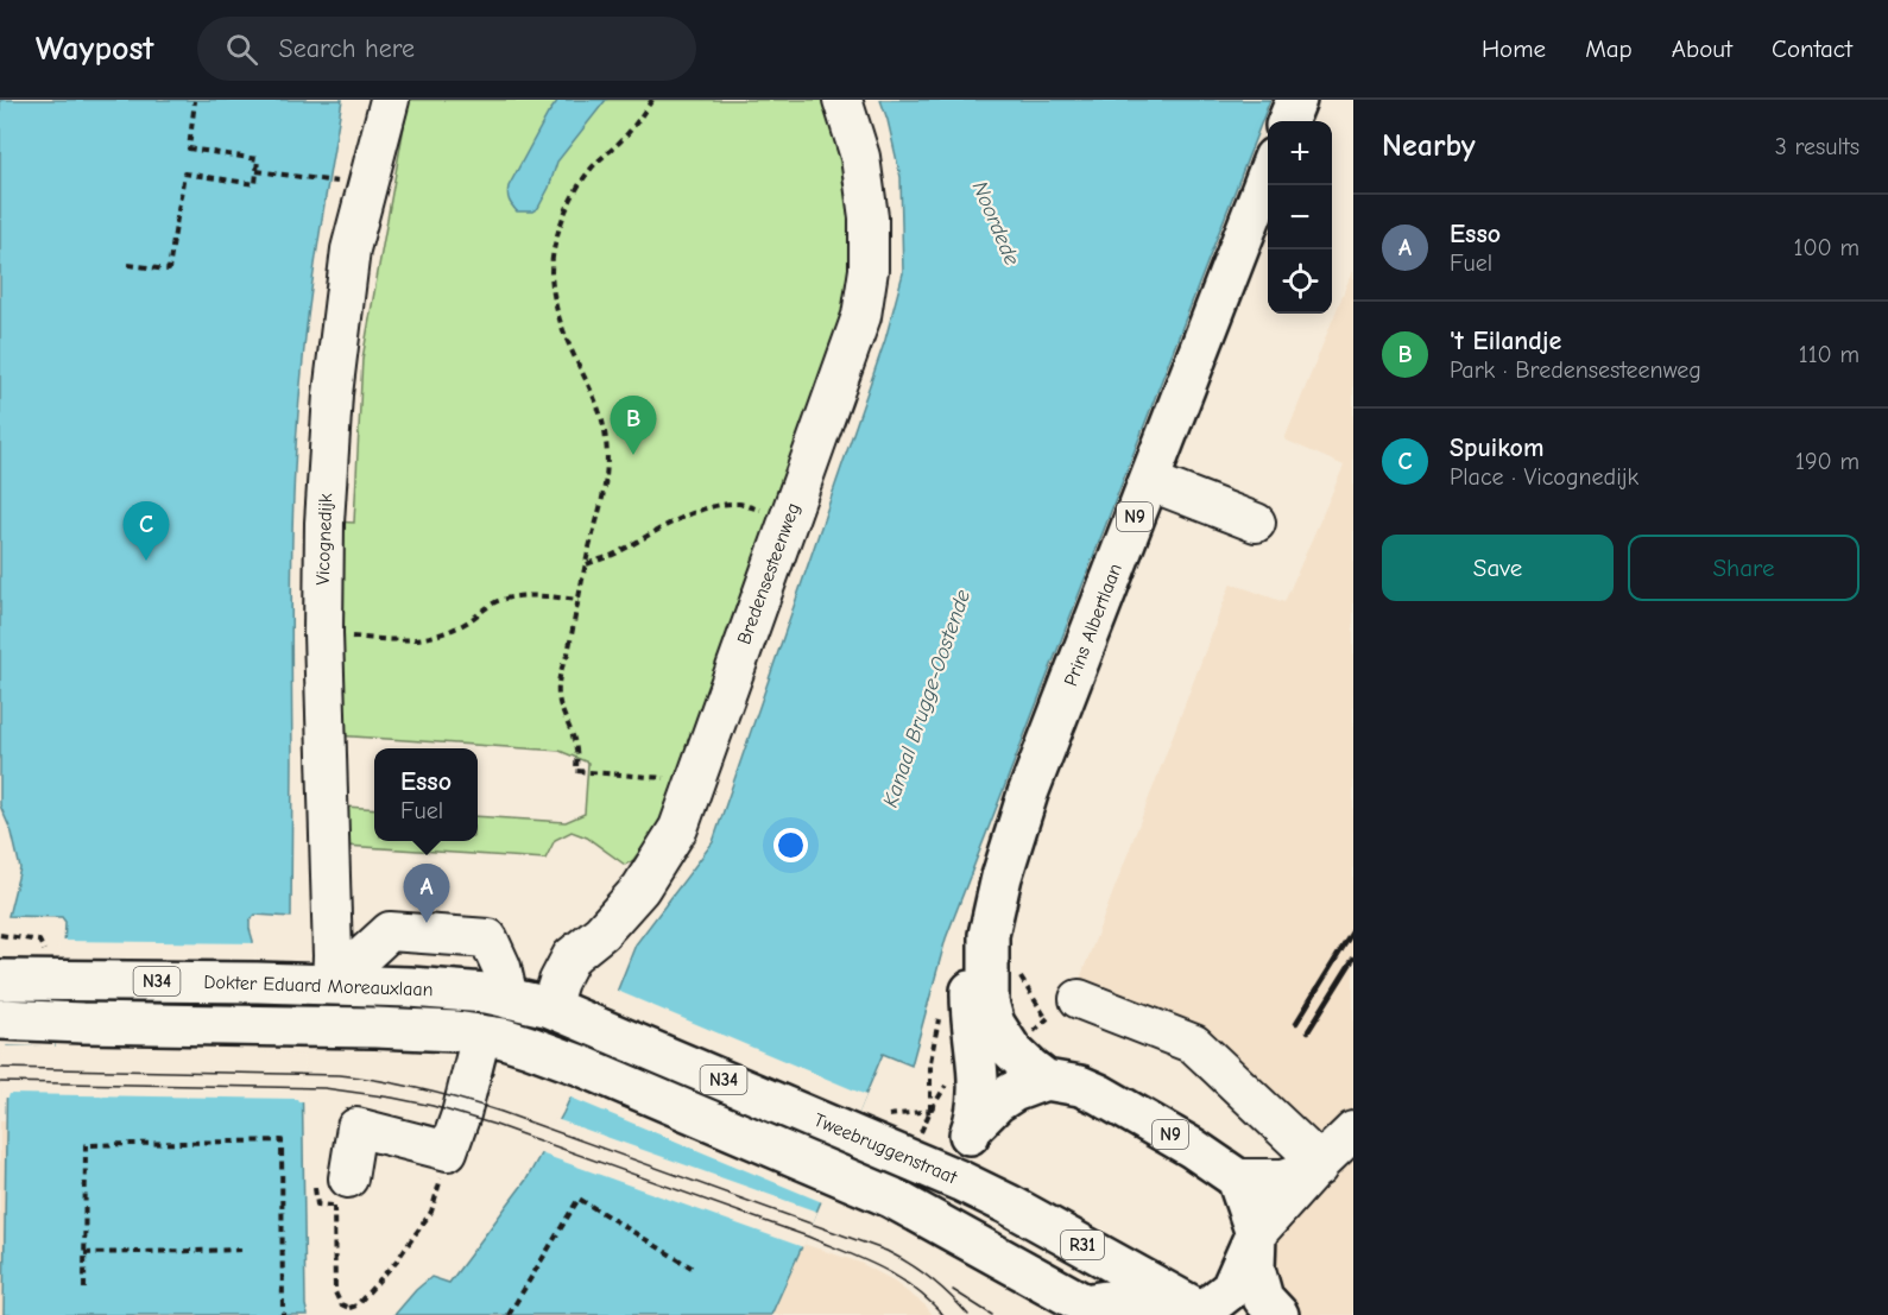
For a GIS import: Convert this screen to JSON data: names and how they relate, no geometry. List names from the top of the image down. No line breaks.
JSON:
{"streets":{"main road":["N9","Prins Albertlaan","N34","Dokter Eduard Moreauxlaan","Tweebruggenstraat","R31"],"street":["Vicognedijk","Bredensesteenweg"]},"crossings":[["N9","Prins Albertlaan"],["Vicognedijk","Dokter Eduard Moreauxlaan"],["Bredensesteenweg","Dokter Eduard Moreauxlaan"],["Bredensesteenweg","Tweebruggenstraat"],["Prins Albertlaan","Dokter Eduard Moreauxlaan"],["Prins Albertlaan","Tweebruggenstraat"],["Prins Albertlaan","R31"],["Dokter Eduard Moreauxlaan","Tweebruggenstraat"],["Dokter Eduard Moreauxlaan","R31"]],"water":["Noordede","Kanaal Brugge-Oostende"],"page":{"header":"Waypost","search":"Search here","nav":["Home","Map","About","Contact"],"heading":["Nearby","3 results"],"map_buttons":["+","−"],"list":[{"mark":"A","name":"Esso","note":"Fuel","value":"100 m"},{"mark":"B","name":"'t Eilandje","note":"Park · Bredensesteenweg","value":"110 m"},{"mark":"C","name":"Spuikom","note":"Place · Vicognedijk","value":"190 m"}],"pins":["B","C","A"],"buttons":["Save","Share"],"popup":["Esso","Fuel"]}}
